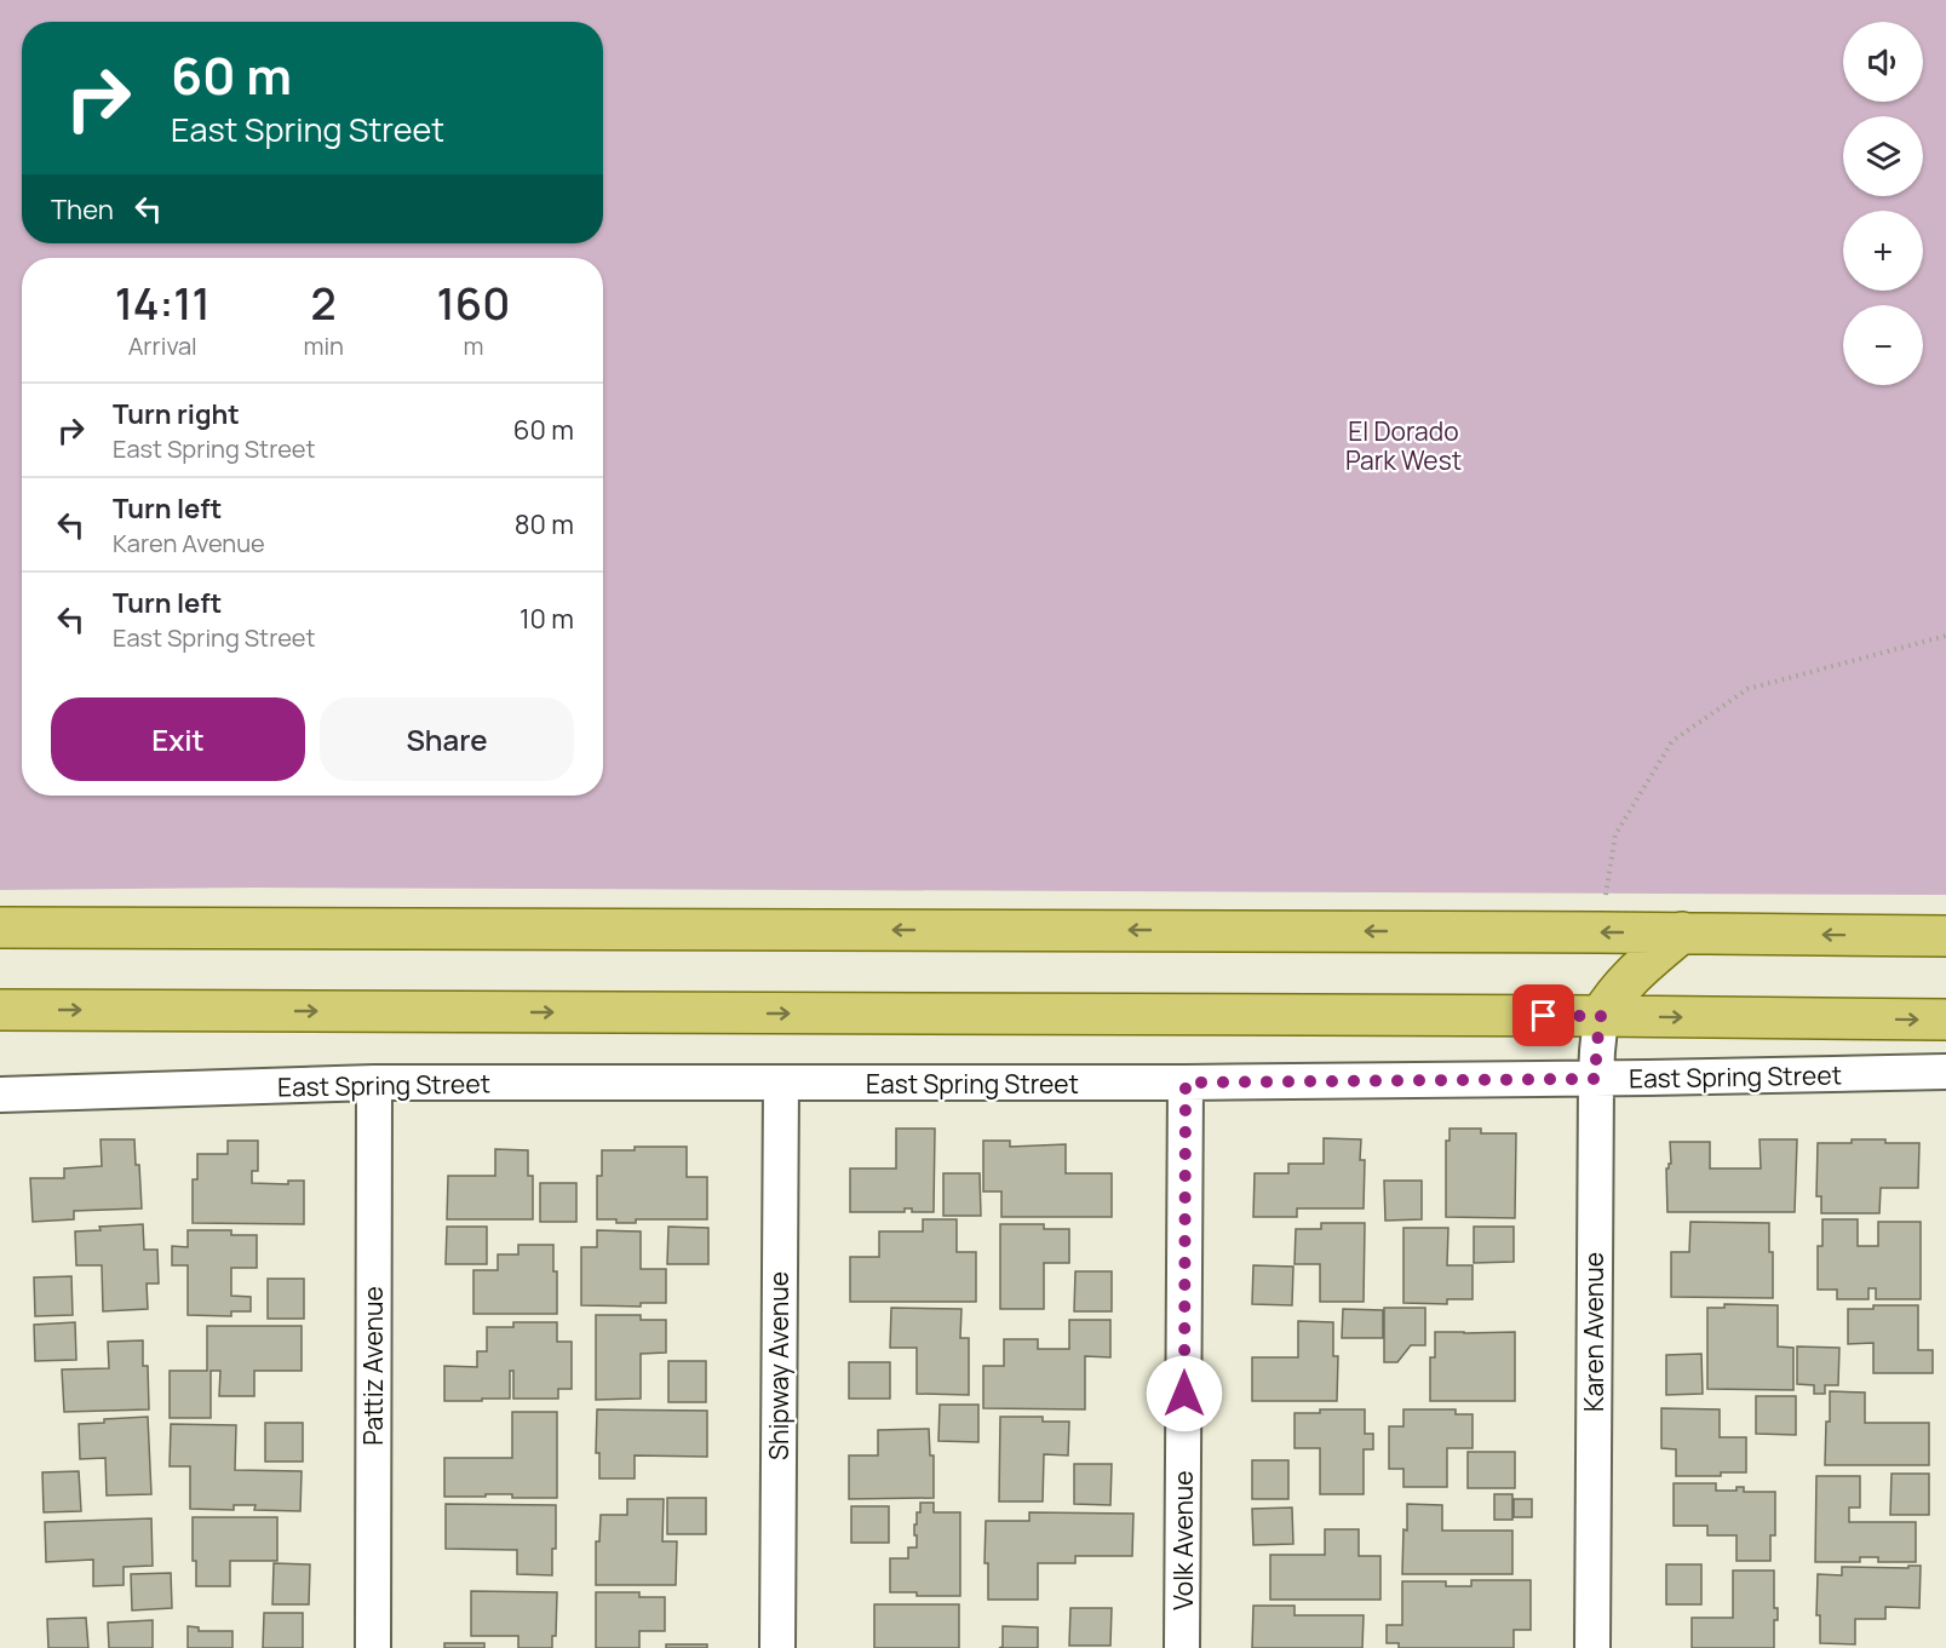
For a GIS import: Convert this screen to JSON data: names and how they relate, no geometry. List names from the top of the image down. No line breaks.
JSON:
{"streets":{"street":["East Spring Street","Karen Avenue","Pattiz Avenue","Shipway Avenue","Volk Avenue"]},"crossings":[["East Spring Street","Karen Avenue"],["East Spring Street","Pattiz Avenue"],["East Spring Street","Shipway Avenue"],["East Spring Street","Volk Avenue"]],"parks":["El Dorado Park West"],"page":{"map_buttons":["+","−"],"turn":["60 m","East Spring Street"],"then":"Then","eta":["14:11","Arrival","2","min","160","m"],"list":[{"name":"Turn right","note":"East Spring Street","value":"60 m"},{"name":"Turn left","note":"Karen Avenue","value":"80 m"},{"name":"Turn left","note":"East Spring Street","value":"10 m"}],"buttons":["Exit","Share"]}}
